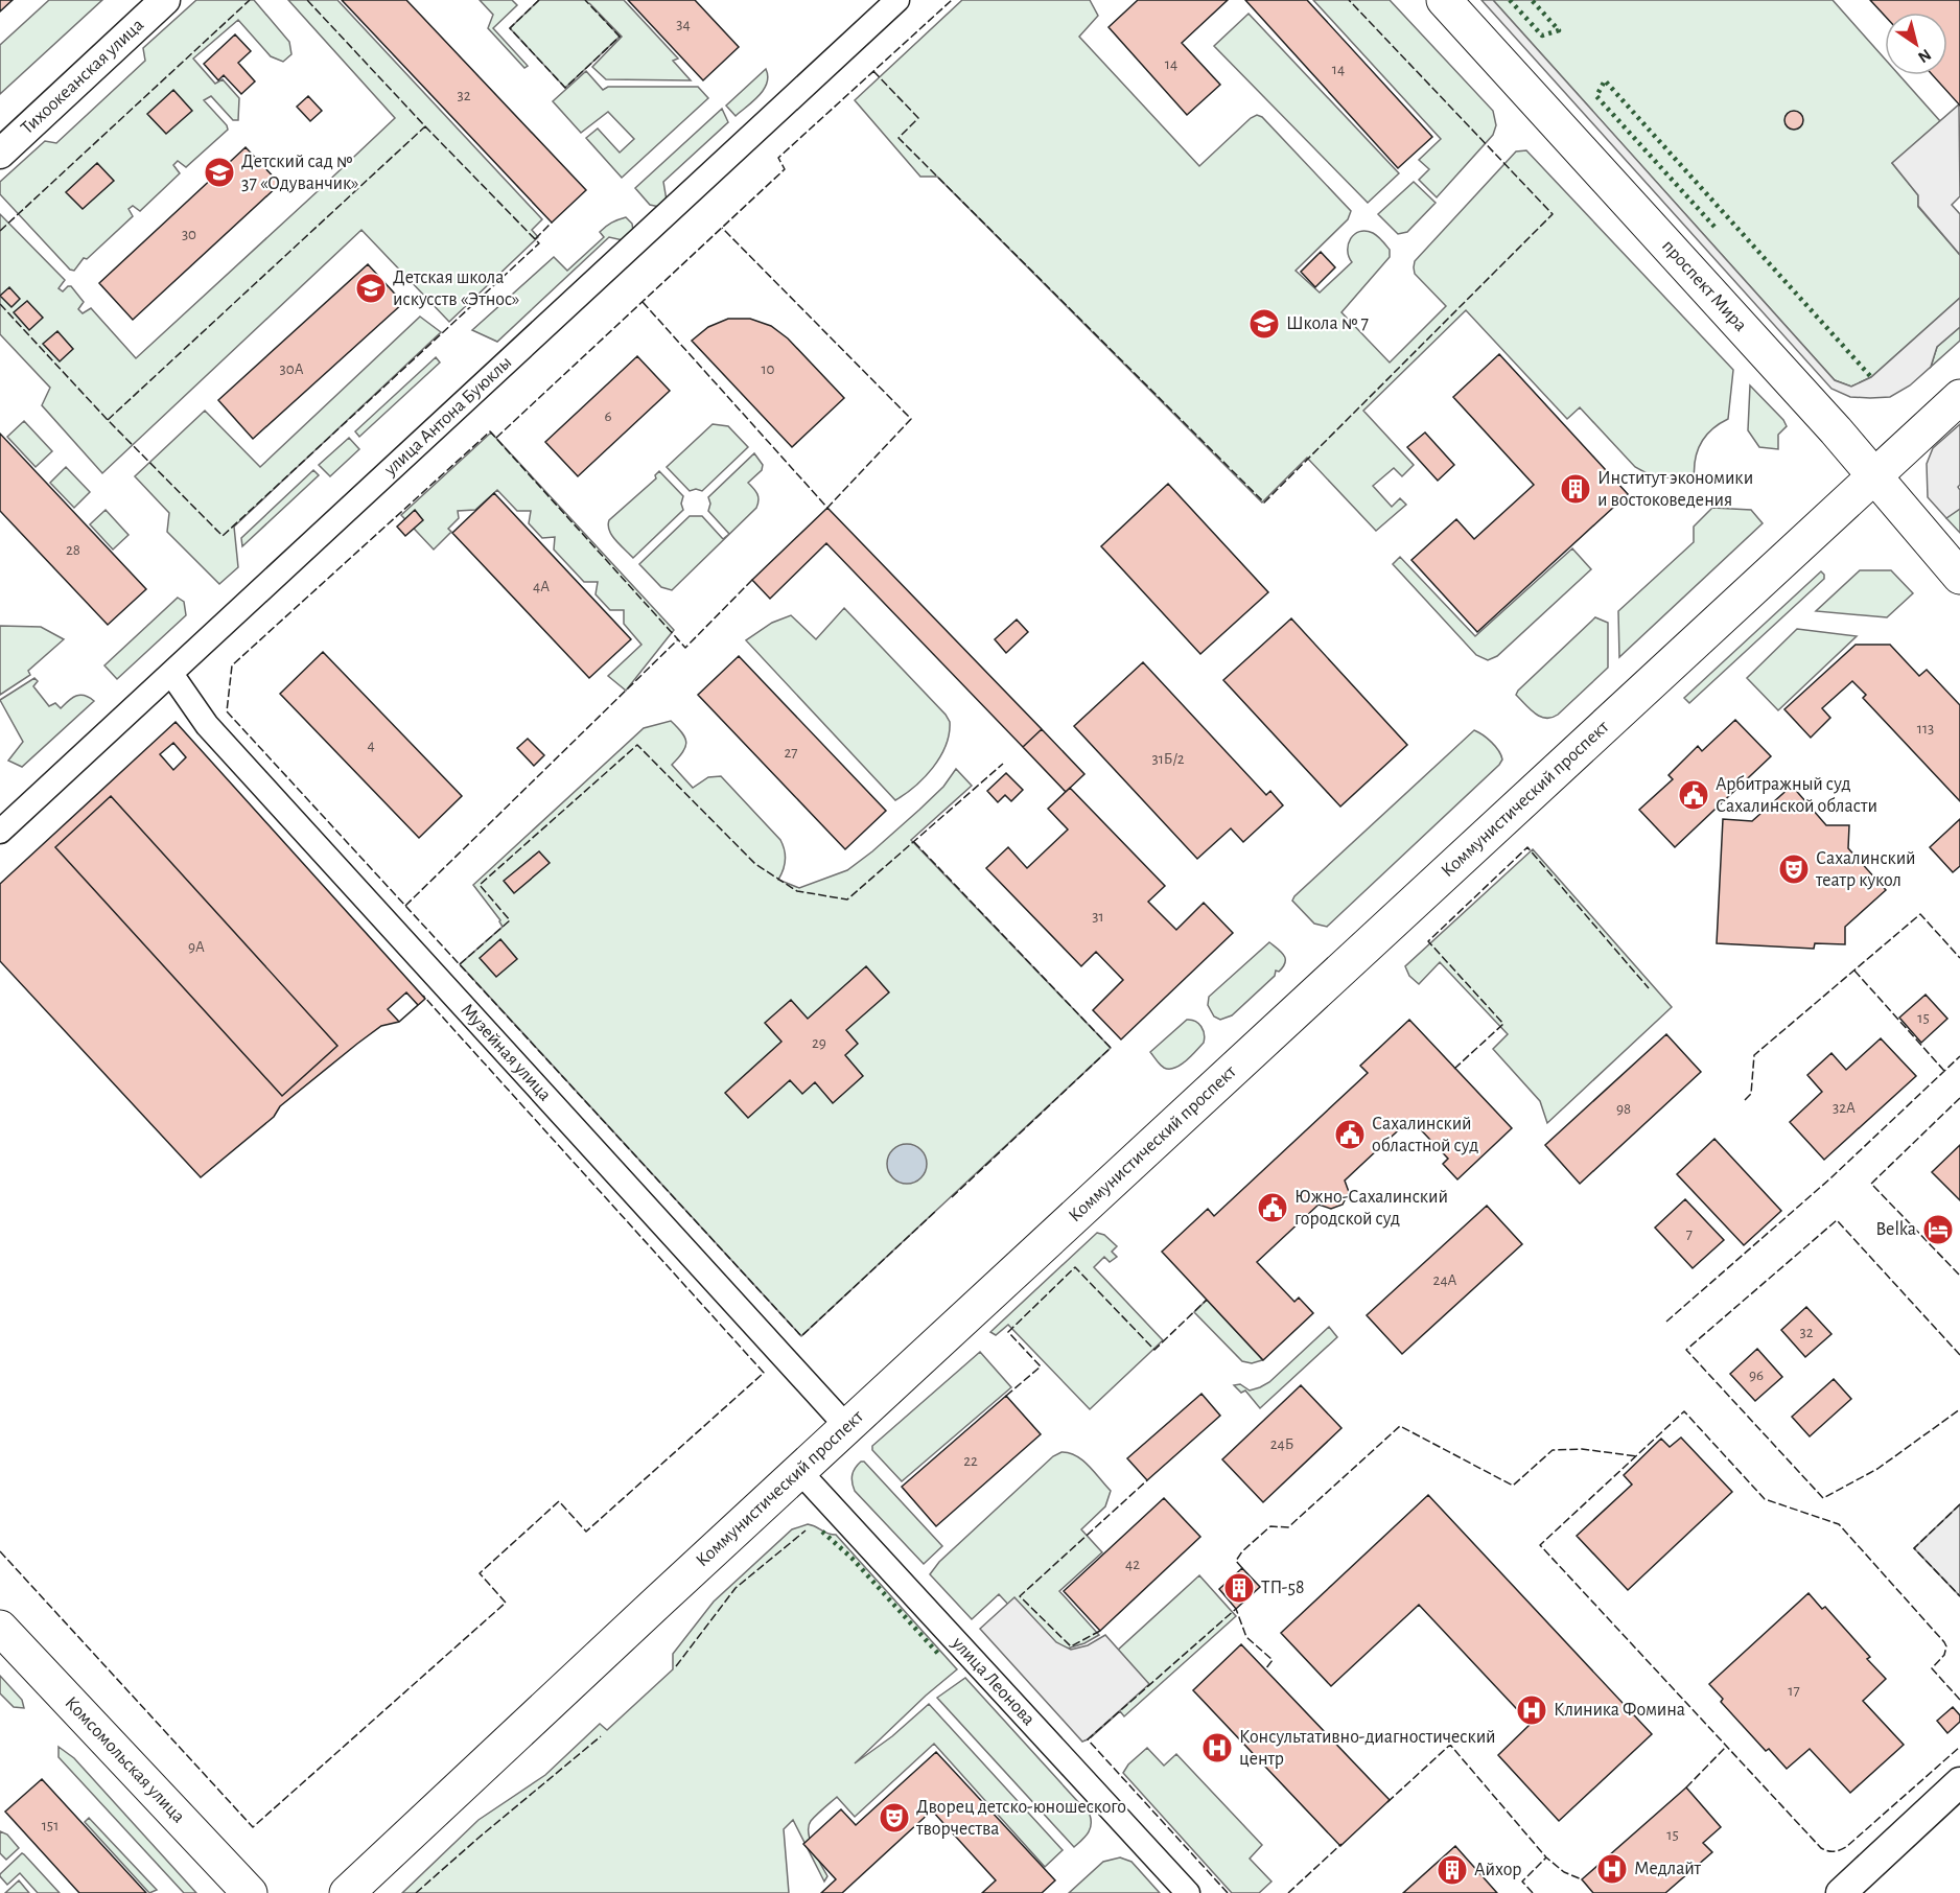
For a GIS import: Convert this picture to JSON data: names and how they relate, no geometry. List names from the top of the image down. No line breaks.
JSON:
{"streets":{"main road":["проспект Мира","Коммунистический проспект","Комсомольская улица"],"street":["Тихоокеанская улица","улица Антона Буюклы","Музейная улица","улица Леонова"]},"crossings":[["проспект Мира","Коммунистический проспект"],["улица Антона Буюклы","Музейная улица"],["Коммунистический проспект","Музейная улица"],["Коммунистический проспект","улица Леонова"]],"places":{"school or university":["Детский сад № 37 «Одуванчик»","Детская школа искусств «Этнос»","Школа № 7"],"building":["Институт экономики и востоковедения","ТП-58","Айхор"],"public building":["Арбитражный суд Сахалинской области","Сахалинский областной суд","Южно-Сахалинский городской суд"],"theatre":["Сахалинский театр кукол","Дворец детско-юношеского творчества"],"hotel":["Belka"],"hospital":["Клиника Фомина","Консультативно-диагностический центр","Медлайт"]},"house_numbers":["34","14","14","32","30","30А","10","6","28","4А","113","4","27","31Б/2","31","9А","15","29","32А","98","7","24А","32","96","24Б","22","42","17","151","15"],"north":"bottom right"}
